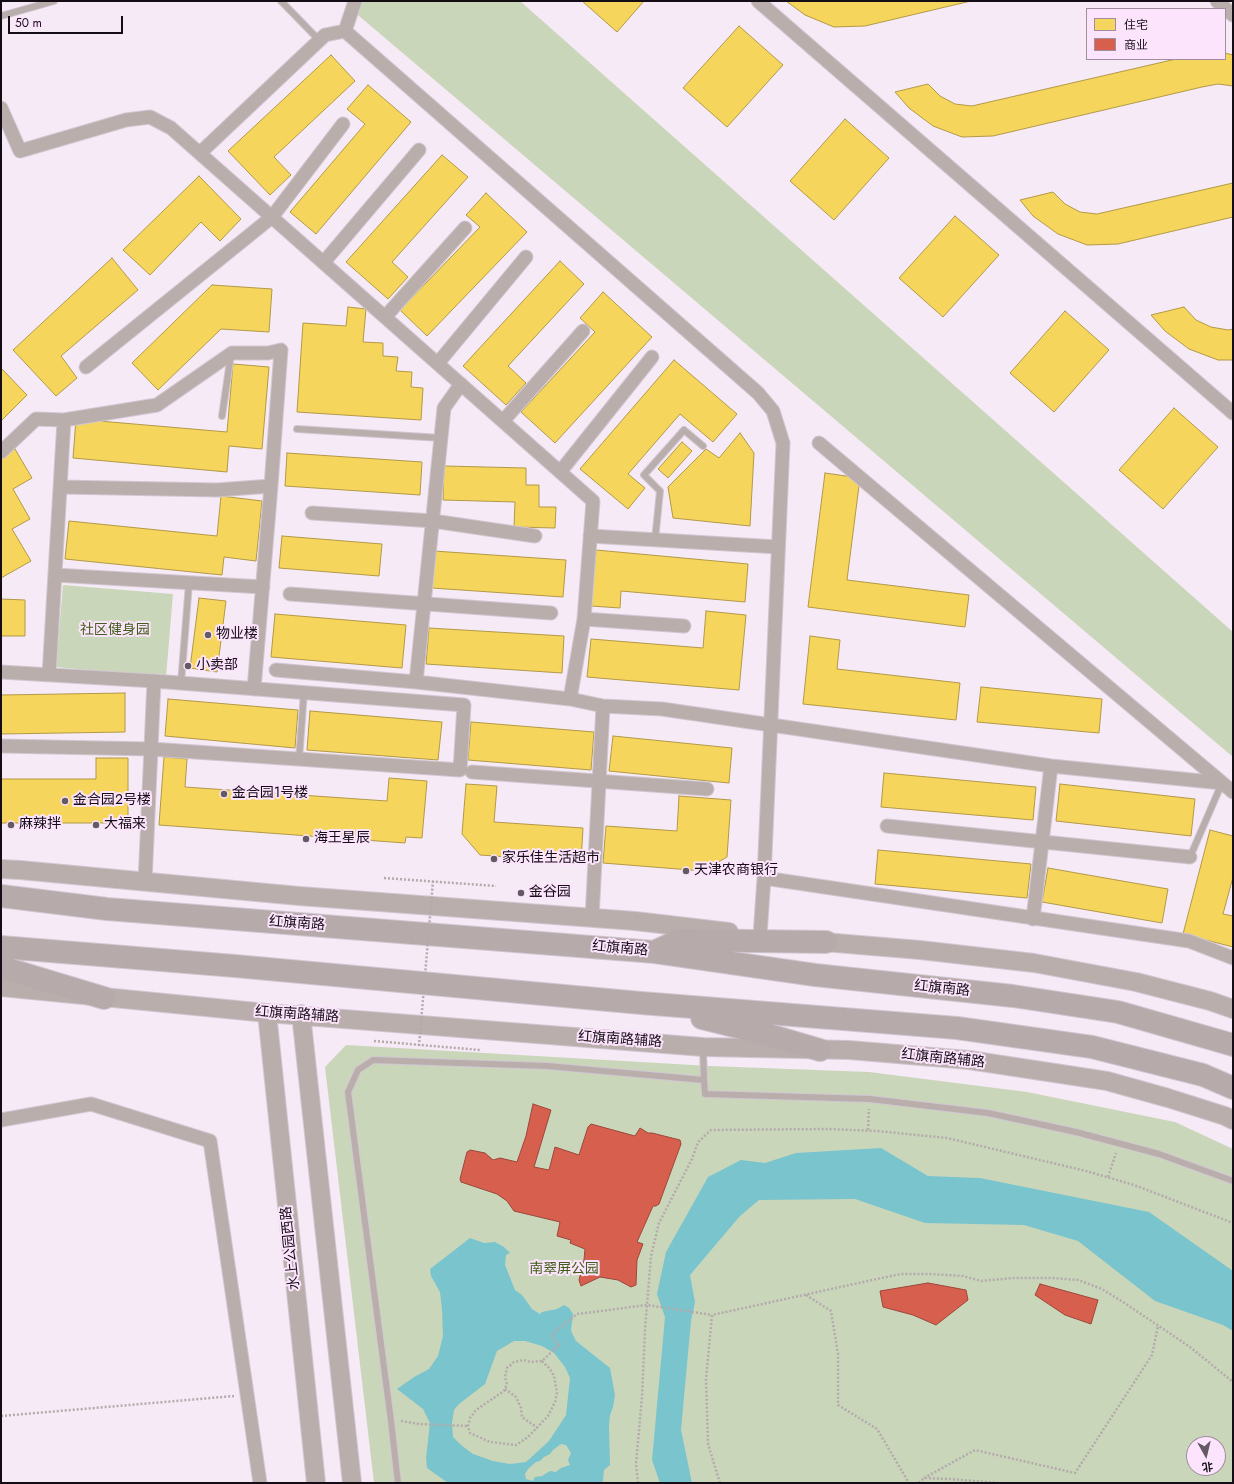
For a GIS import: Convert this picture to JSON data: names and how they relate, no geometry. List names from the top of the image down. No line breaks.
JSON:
{"streets":{"highway":["红旗南路"],"main road":["红旗南路辅路","水上公园西路"]},"crossings":[["红旗南路辅路","水上公园西路"]],"parks":["社区健身园","南翠屏公园"],"places":["物业楼","小卖部","金合园1号楼","金合园2号楼","麻辣拌","大福来","海王星辰","家乐佳生活超市","天津农商银行","金谷园"],"legend":["住宅","商业"],"scale_bar":"50 m","north":"bottom"}
